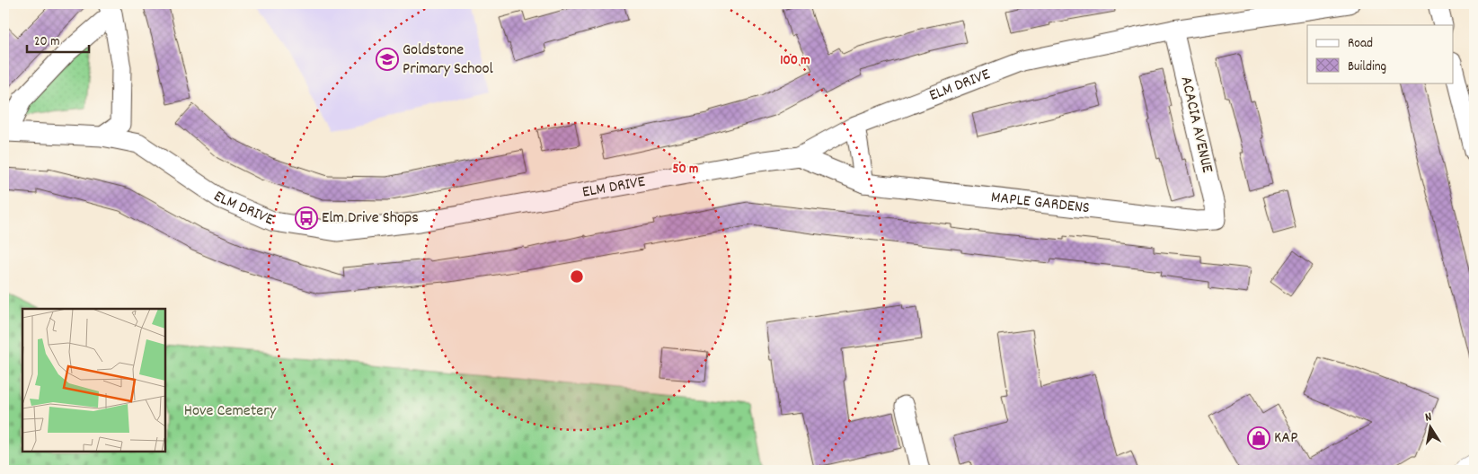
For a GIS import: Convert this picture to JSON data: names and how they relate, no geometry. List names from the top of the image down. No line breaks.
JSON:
{"streets":{"street":["ELM DRIVE","ACACIA AVENUE","MAPLE GARDENS"]},"crossings":[["ELM DRIVE","ACACIA AVENUE"],["ELM DRIVE","MAPLE GARDENS"],["ACACIA AVENUE","MAPLE GARDENS"]],"parks":["Hove Cemetery"],"places":{"school or university":["Goldstone Primary School"],"bus stop":["Elm Drive Shops"],"shop":["KAP"]},"legend":["Road","Building"],"scale_bar":"20 m","north":"top","rings":["100 m","50 m"]}
